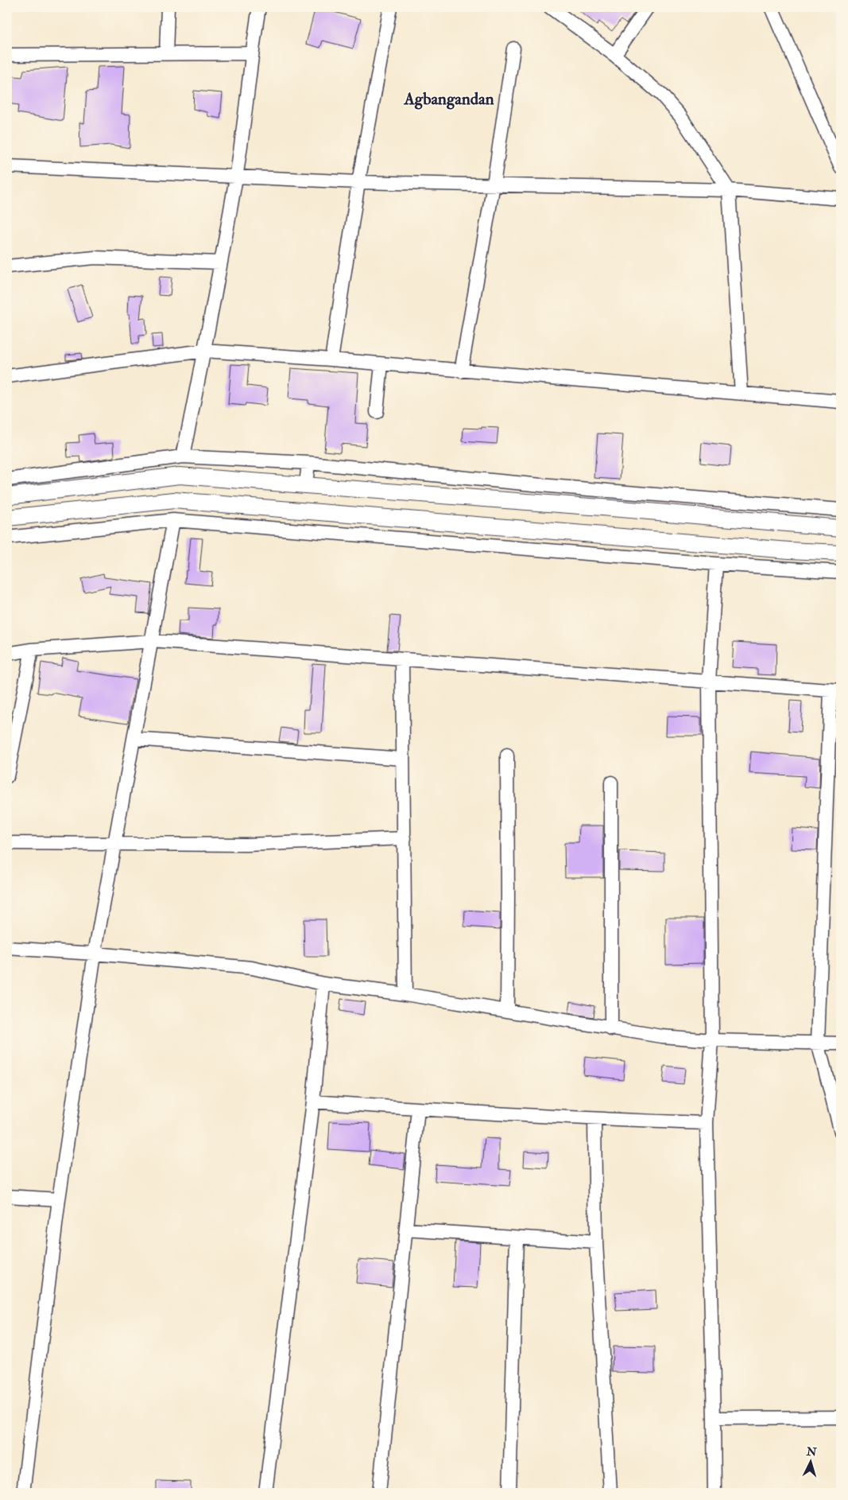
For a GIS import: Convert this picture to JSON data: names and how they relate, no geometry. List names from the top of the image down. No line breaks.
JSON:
{"districts":["Agbangandan"],"north":"top"}
